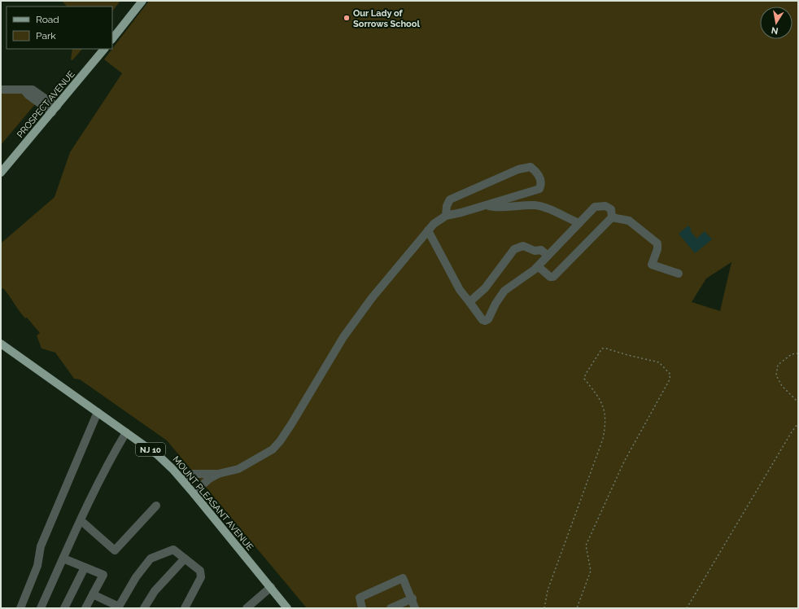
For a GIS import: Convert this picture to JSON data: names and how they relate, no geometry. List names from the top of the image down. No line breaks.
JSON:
{"streets":{"main road":["PROSPECT AVENUE","NJ 10","MOUNT PLEASANT AVENUE"]},"places":["Our Lady of Sorrows School"],"legend":["Road","Park"],"north":"bottom"}
